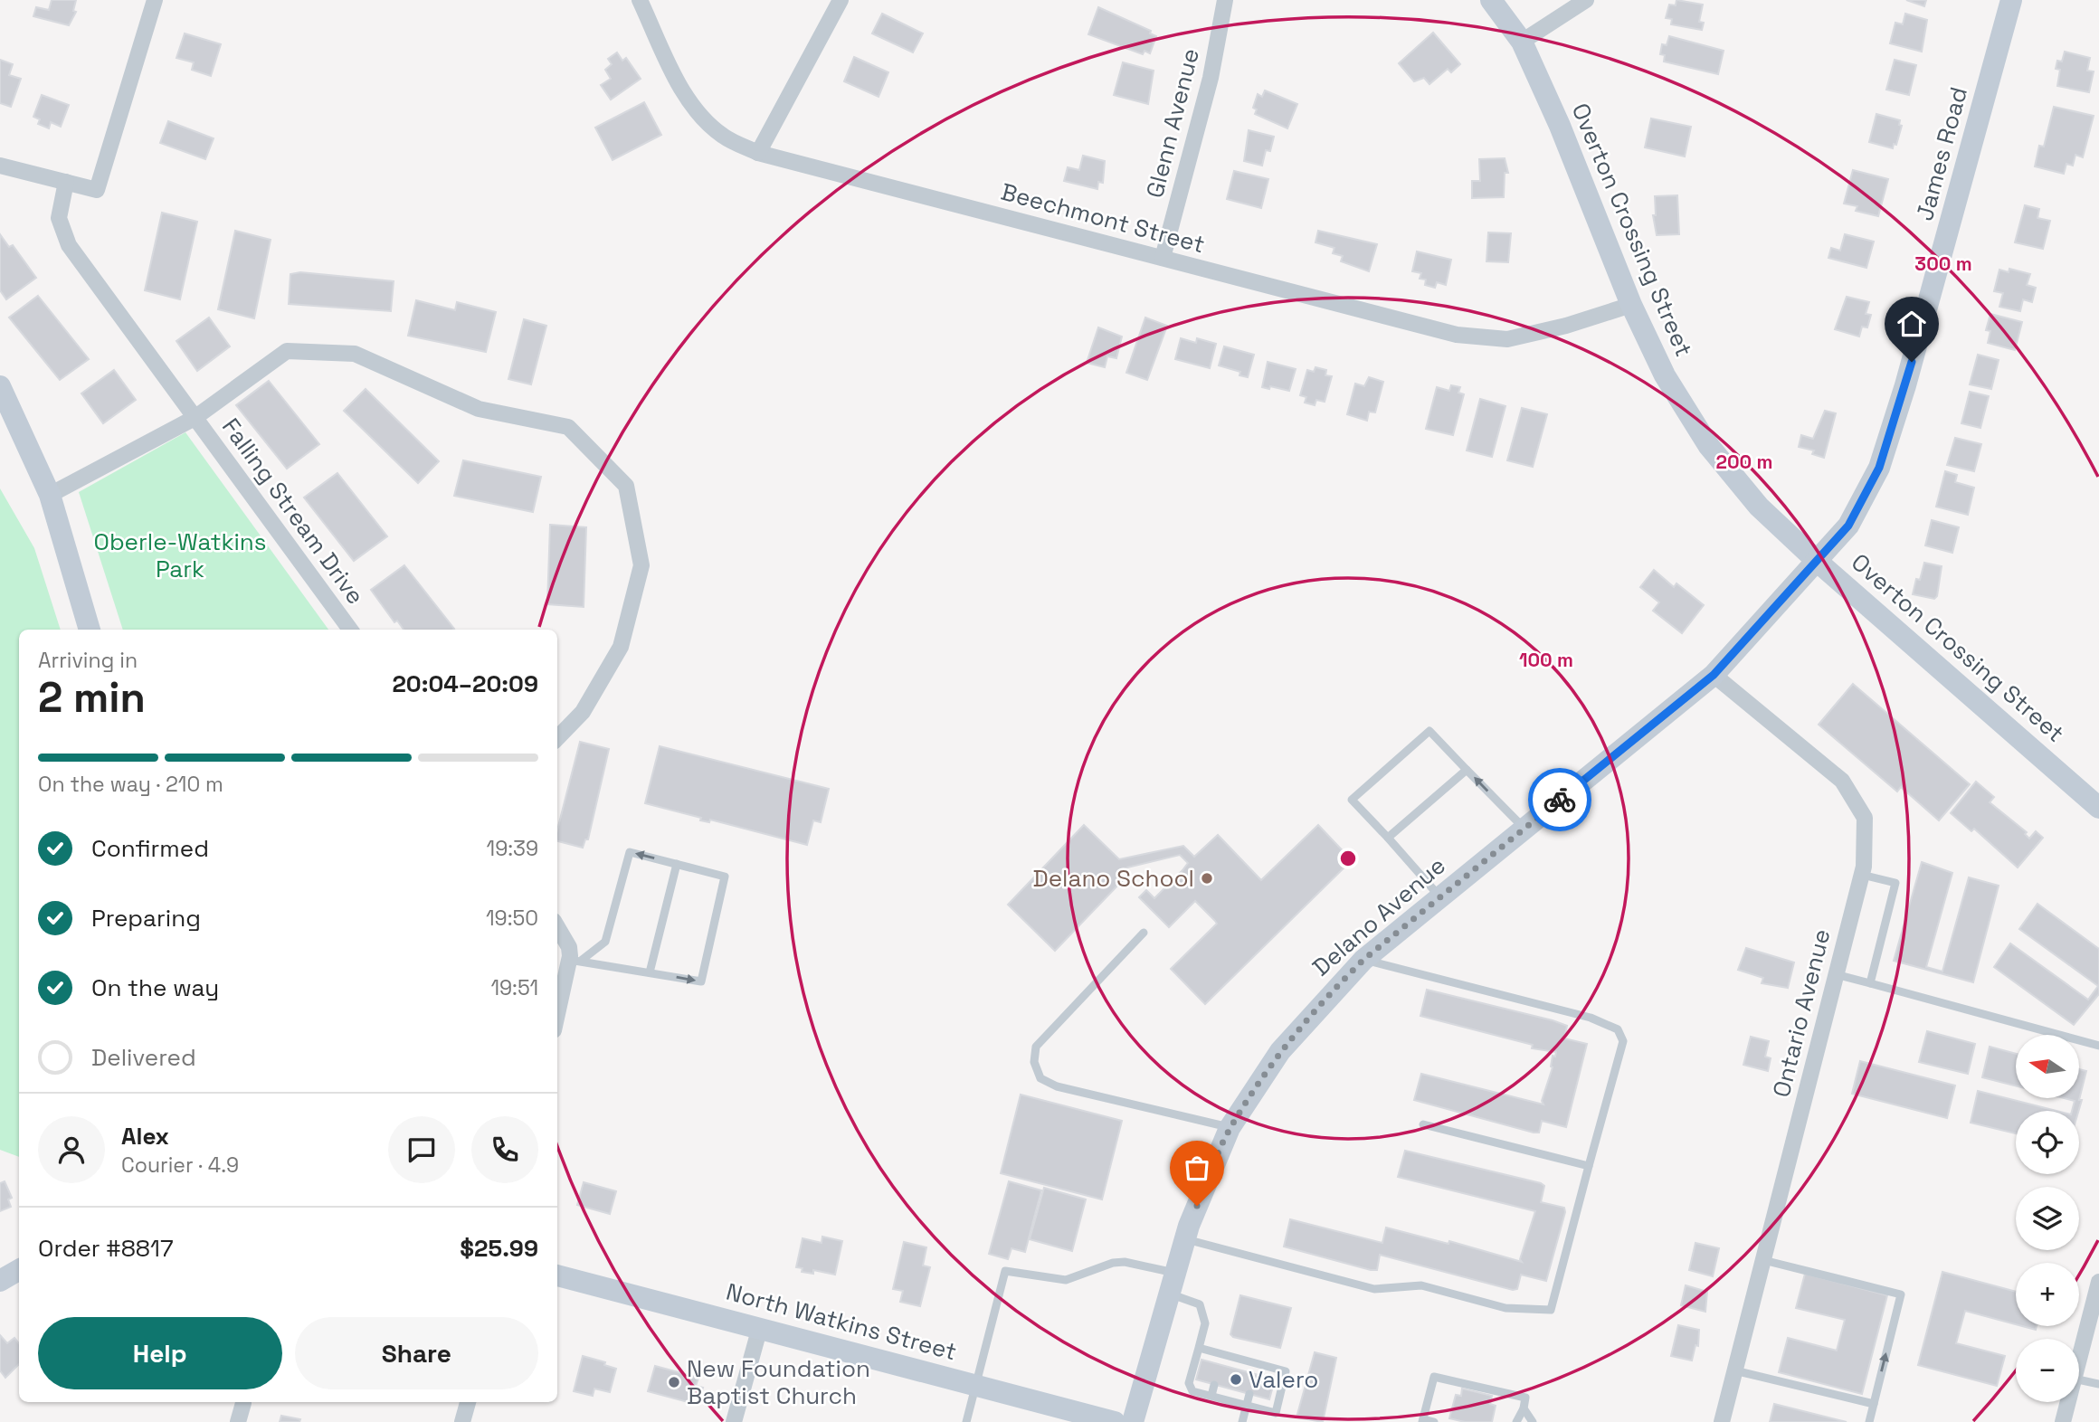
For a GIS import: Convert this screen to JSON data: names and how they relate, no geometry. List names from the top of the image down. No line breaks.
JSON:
{"streets":{"main road":["James Road","Overton Crossing Street","Delano Avenue","North Watkins Street"],"street":["Glenn Avenue","Beechmont Street","Falling Stream Drive","Ontario Avenue"]},"crossings":[["Glenn Avenue","Beechmont Street"],["James Road","Overton Crossing Street"],["James Road","Delano Avenue"],["Beechmont Street","Overton Crossing Street"],["Overton Crossing Street","Delano Avenue"],["Delano Avenue","Ontario Avenue"]],"parks":["Oberle-Watkins Park"],"places":["Delano School","Valero","New Foundation Baptist Church"],"north":"left","page":{"heading":["2 min","Arriving in","20:04–20:09"],"panel":["Alex","Courier · 4.9","Order #8817","$25.99"],"bar":"On the way · 210 m","list":[["Confirmed","19:39"],["Preparing","19:50"],["On the way","19:51"],"Delivered"],"map_buttons":["+","−"],"buttons":["Help","Share"]},"rings":["300 m","200 m","100 m"]}
